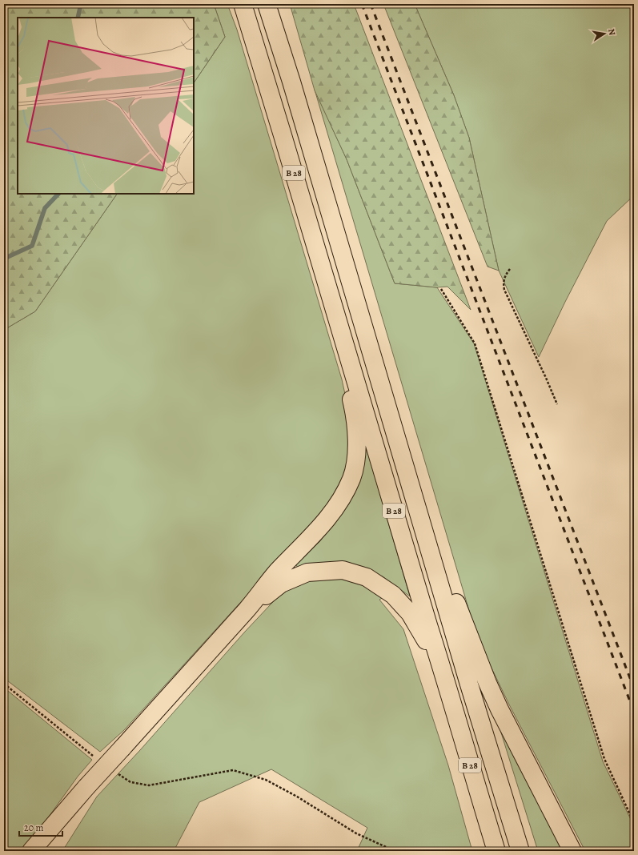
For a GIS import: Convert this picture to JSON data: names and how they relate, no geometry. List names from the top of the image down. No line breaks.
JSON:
{"streets":{"highway":["B 28"]},"scale_bar":"20 m","north":"right"}
